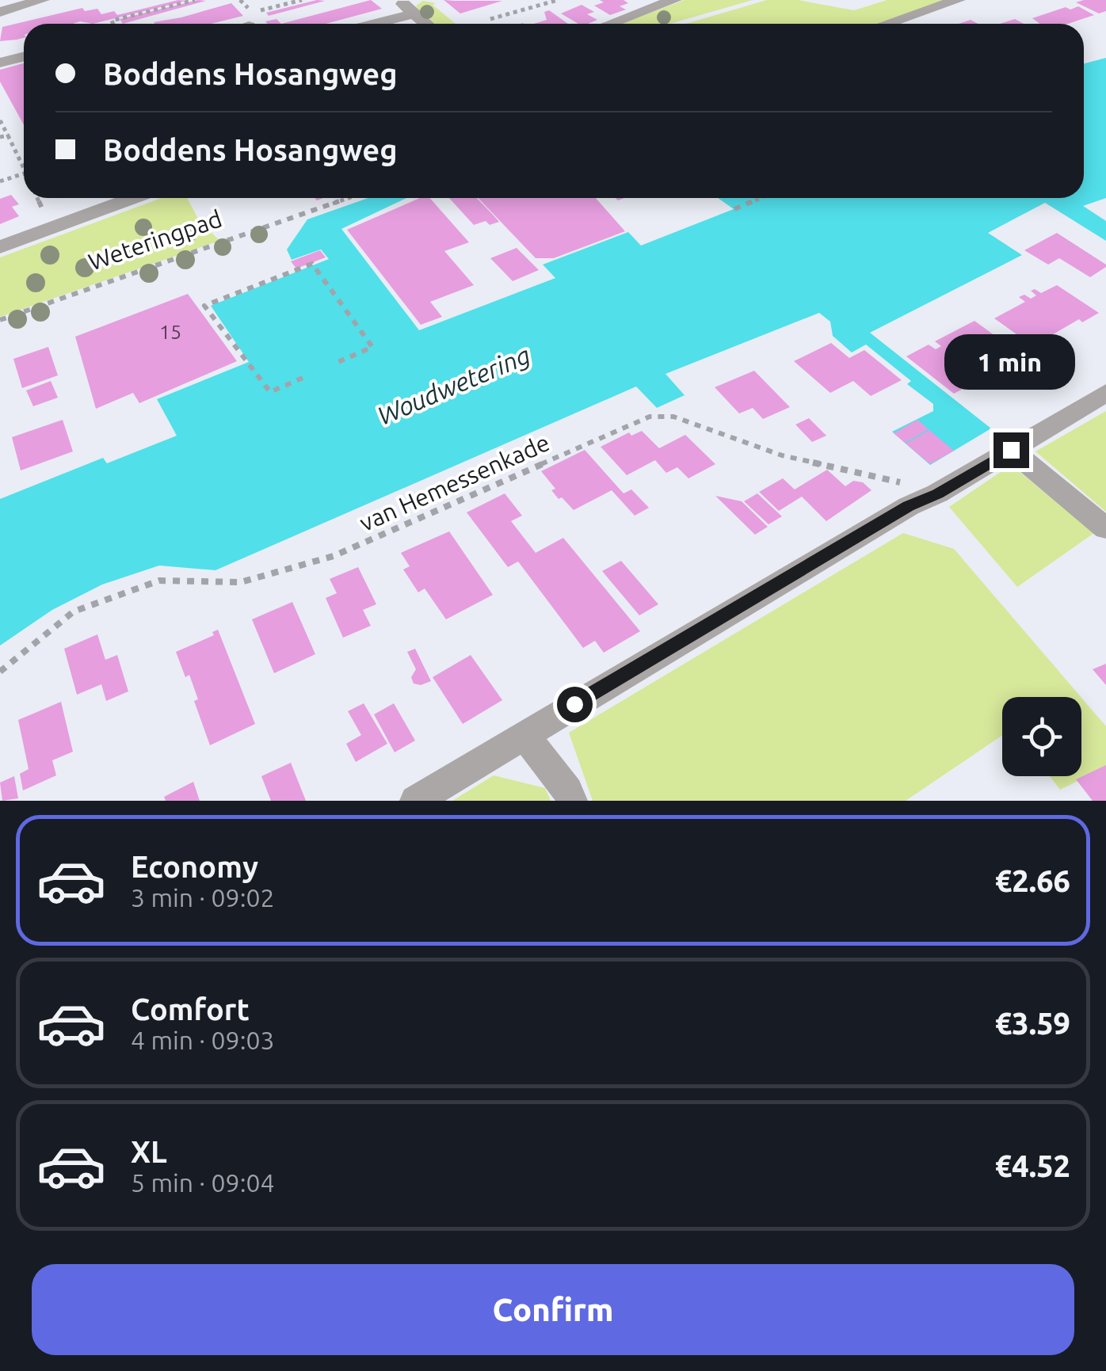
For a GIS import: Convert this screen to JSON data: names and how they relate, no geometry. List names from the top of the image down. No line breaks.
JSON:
{"streets":{"path":["Weteringpad","van Hemessenkade"]},"water":["Woudwetering"],"house_numbers":["15"],"page":{"banner":["Boddens Hosangweg","Boddens Hosangweg"],"bubble":"1 min","list":[{"name":"Economy","note":"3 min · 09:02","value":"€2.66"},{"name":"Comfort","note":"4 min · 09:03","value":"€3.59"},{"name":"XL","note":"5 min · 09:04","value":"€4.52"}],"buttons":"Confirm"}}
